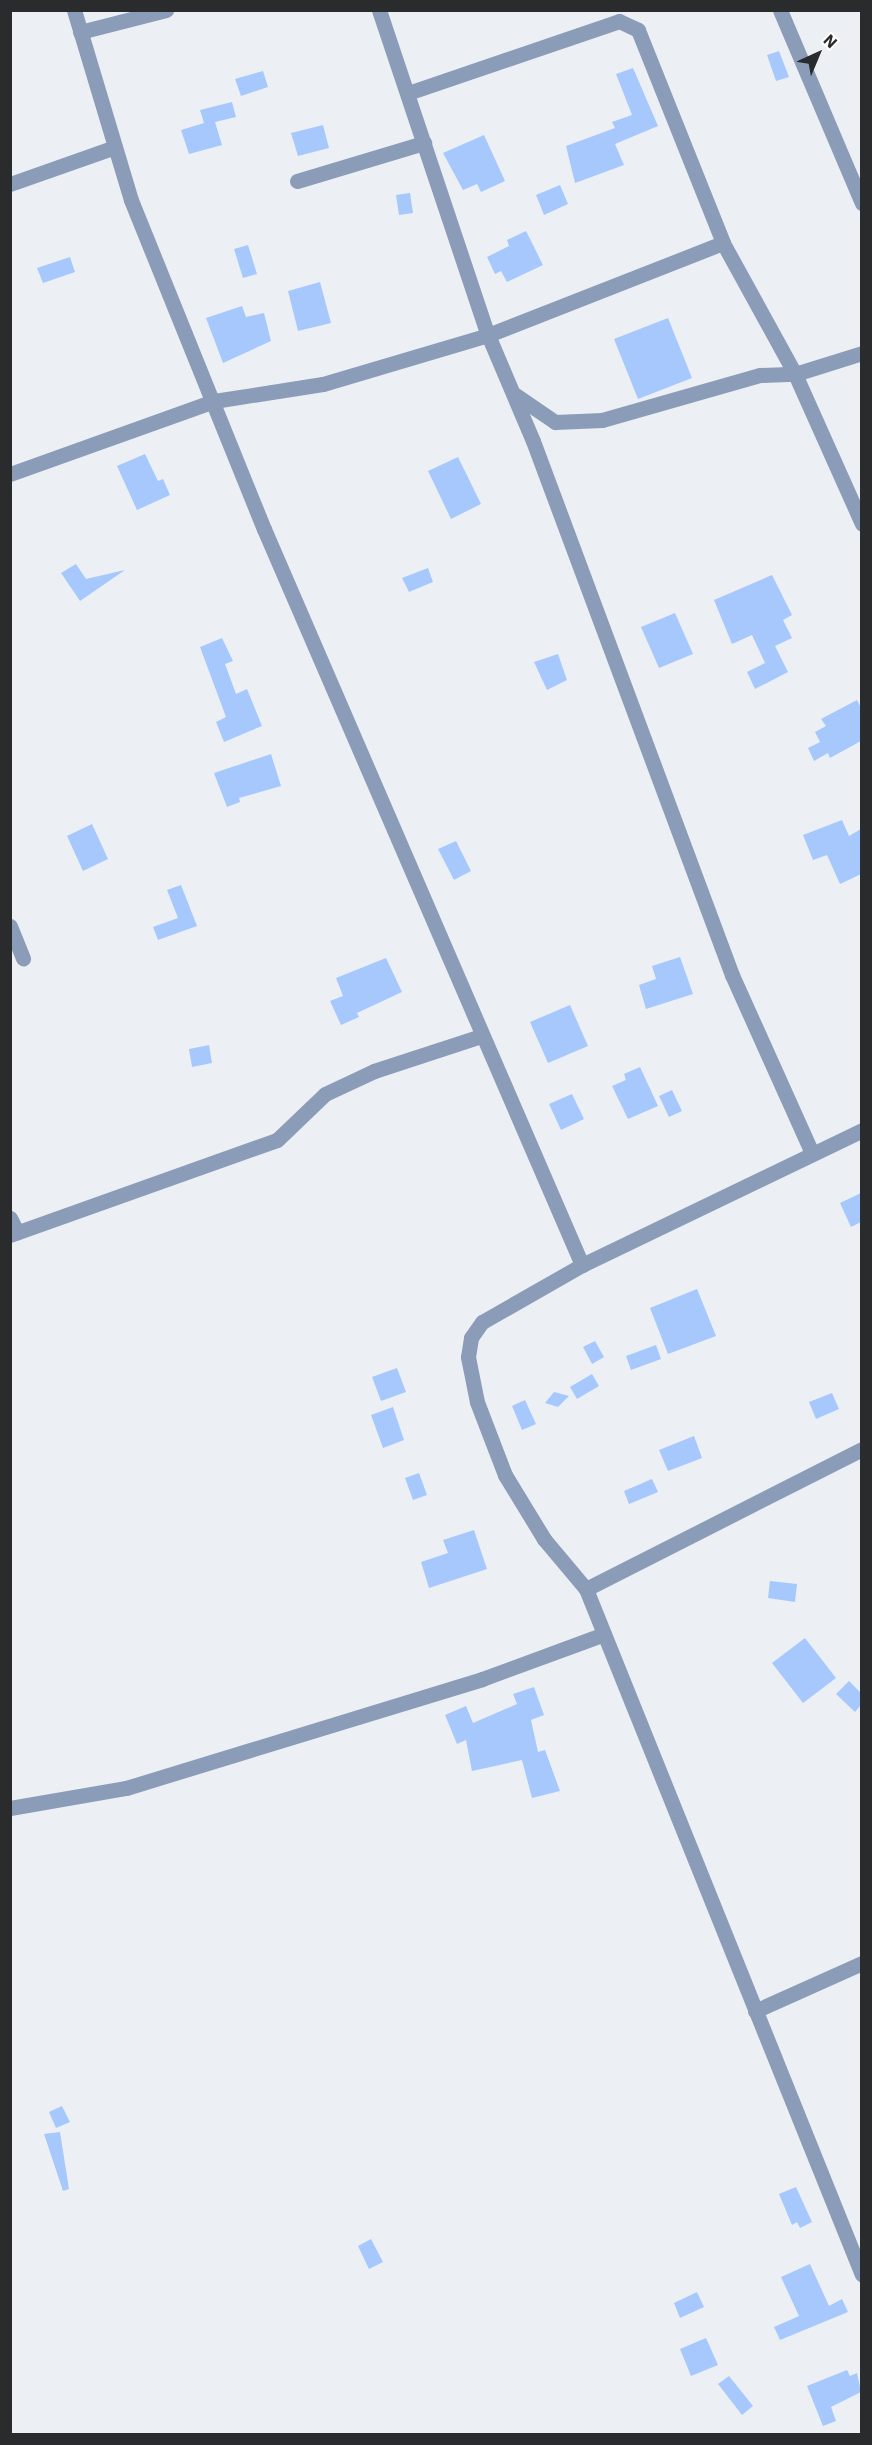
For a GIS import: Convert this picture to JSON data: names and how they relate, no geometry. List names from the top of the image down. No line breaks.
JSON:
{"north":"top right"}
